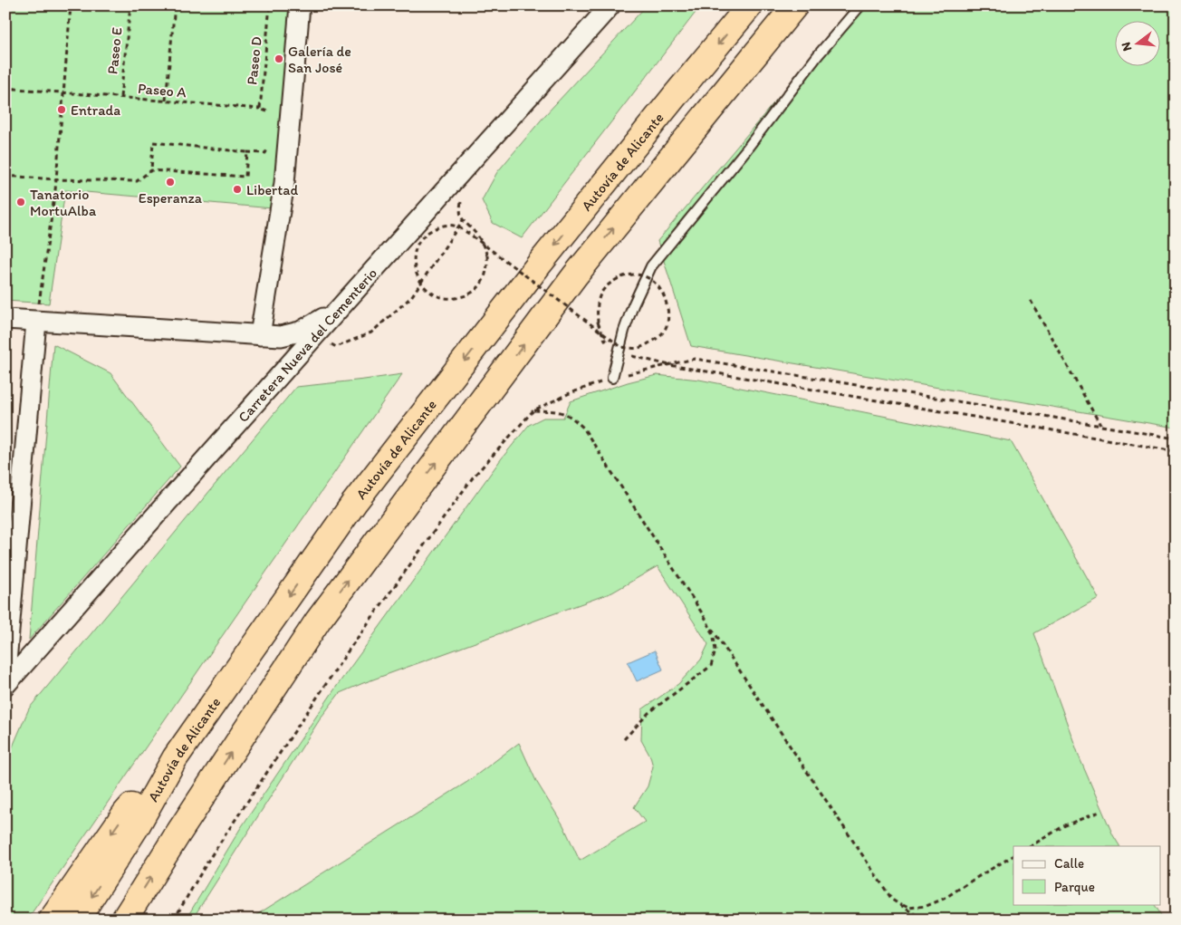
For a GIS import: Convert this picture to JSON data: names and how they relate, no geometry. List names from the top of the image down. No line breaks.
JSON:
{"streets":{"highway":["Autovía de Alicante"],"street":["Carretera Nueva del Cementerio"],"path":["Paseo E","Paseo D","Paseo A"]},"crossings":[["Paseo E","Paseo A"],["Paseo D","Paseo A"]],"places":["Galería de San José","Entrada","Esperanza","Libertad","Tanatorio MortuAlba"],"legend":["Calle","Parque"],"north":"left"}
